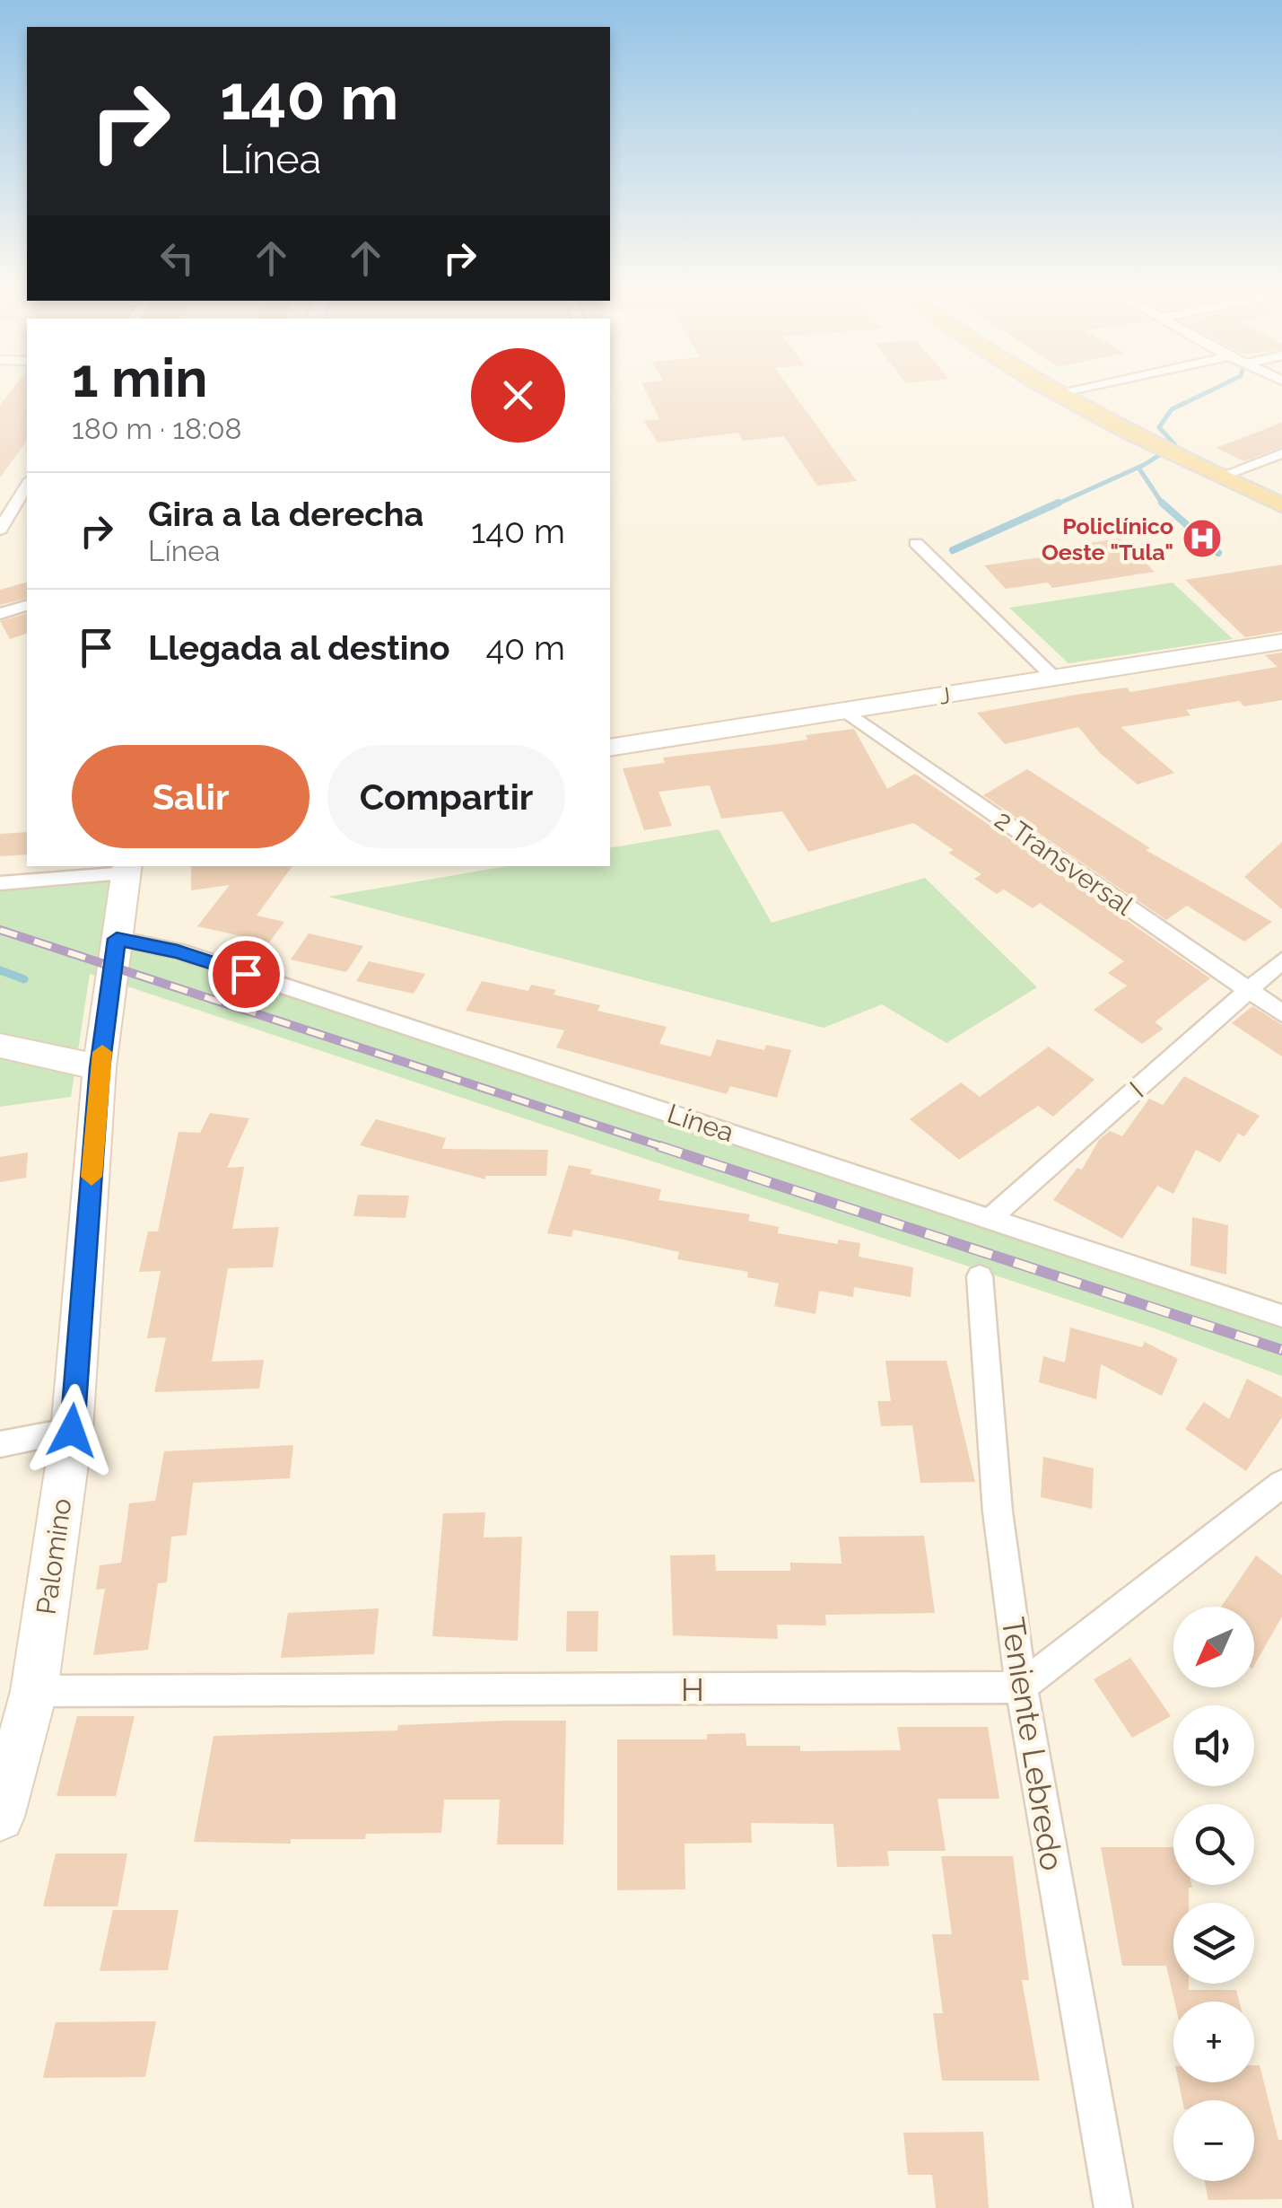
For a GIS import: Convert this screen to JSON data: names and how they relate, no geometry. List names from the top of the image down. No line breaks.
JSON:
{"streets":{"main road":["J","Palomino"],"street":["2 Transversal","I","Línea","H","Teniente Lebredo"]},"crossings":[["J","2 Transversal"],["2 Transversal","I"],["I","Línea"],["Línea","Palomino"],["Palomino","H"],["H","Teniente Lebredo"]],"places":{"hospital":["Policlínico Oeste \"Tula\""]},"north":"bottom left","page":{"turn":["140 m","Línea"],"heading":["1 min","180 m · 18:08"],"list":[{"name":"Gira a la derecha","note":"Línea","value":"140 m"},{"name":"Llegada al destino","value":"40 m"}],"buttons":["Salir","Compartir"],"map_buttons":["+","−"]}}
